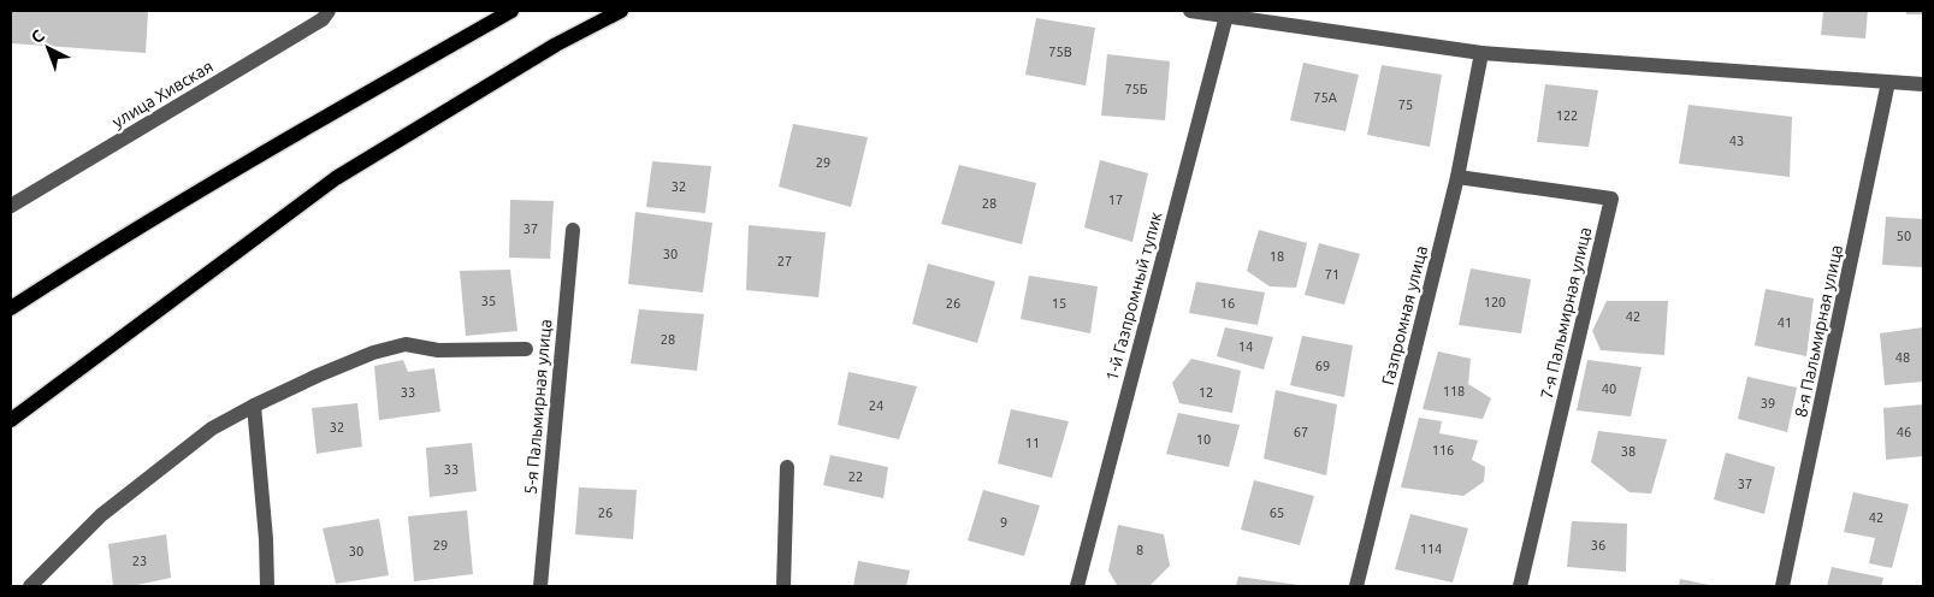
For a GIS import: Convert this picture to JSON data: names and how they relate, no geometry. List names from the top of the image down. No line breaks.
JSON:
{"streets":{"street":["улица Хивская","1-й Газпромный тупик","7-я Пальмирная улица","Газпромная улица","8-я Пальмирная улица","5-я Пальмирная улица"]},"crossings":[["7-я Пальмирная улица","Газпромная улица"]],"house_numbers":["75В","75Б","75А","75","122","43","29","32","17","28","37","50","30","18","27","71","35","120","26","15","16","42","41","28","14","48","69","40","118","33","12","39","24","32","67","46","10","11","116","38","33","22","37","26","65","42","9","29","36","114","8","30","23"],"north":"top left"}
